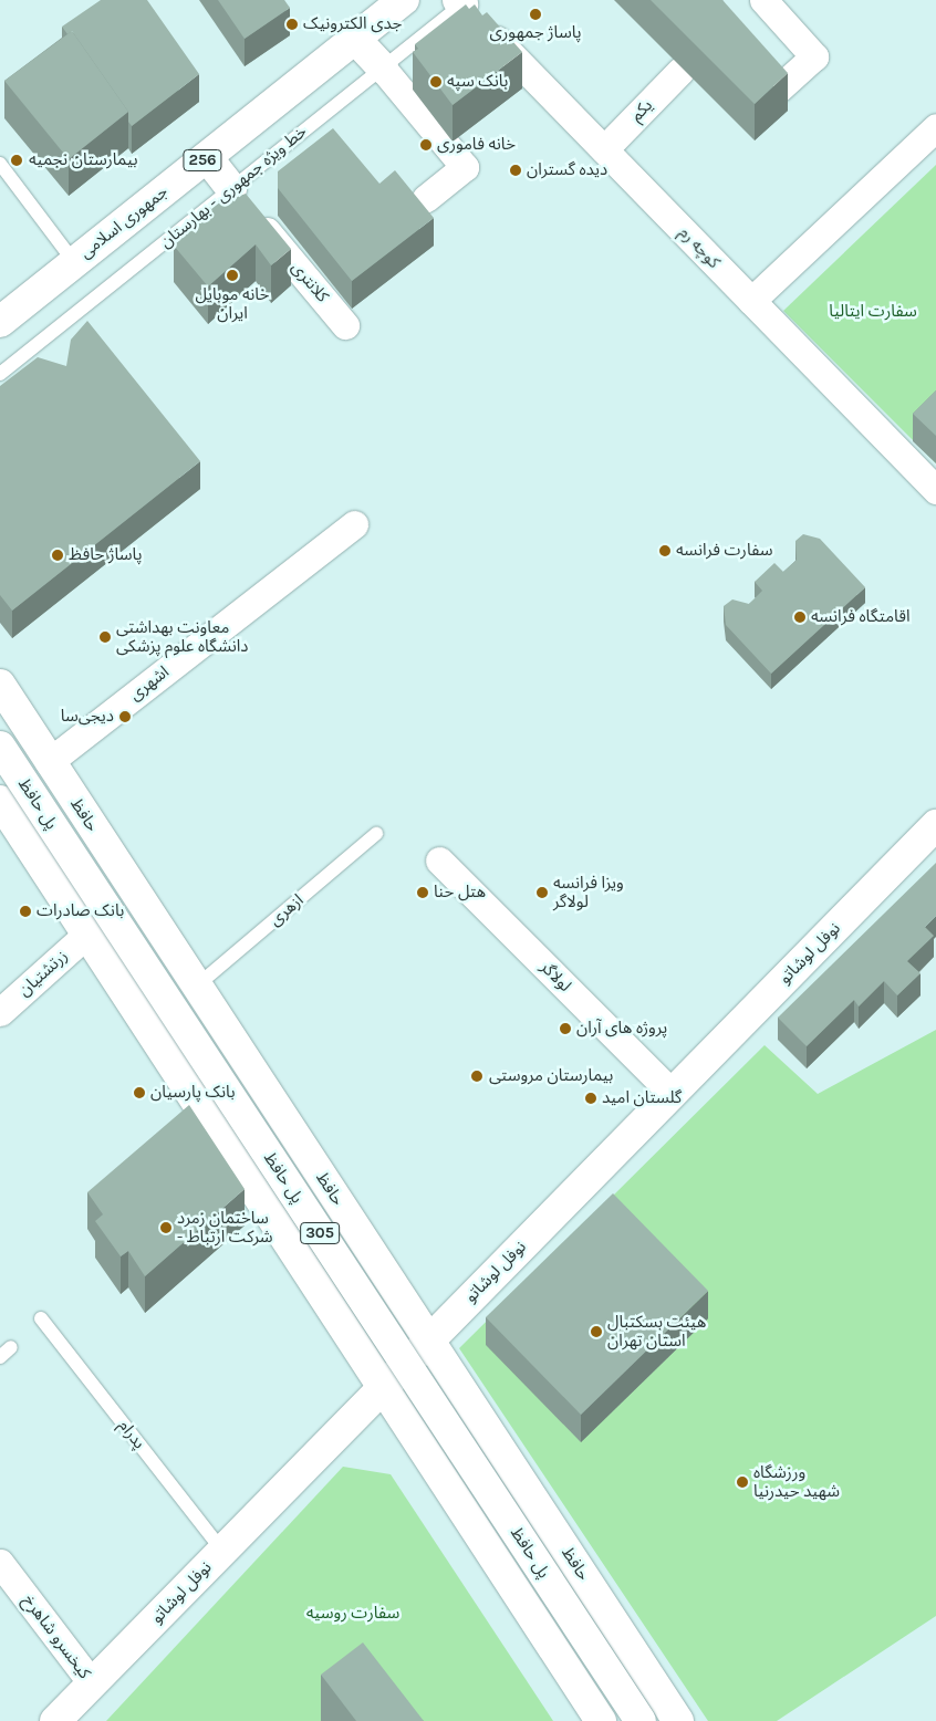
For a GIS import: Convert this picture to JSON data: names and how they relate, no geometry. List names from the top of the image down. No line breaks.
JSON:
{"streets":{"main road":["256","جمهوری اسلامی","پل حافظ","حافظ","نوفل لوشاتو","305"],"street":["یکم","کوچه رم","کلانتری","اشهری","زرتشتیان","لولاگر","کیخسرو شاهرخ"],"lane":["خط ویژه جمهوری - بهارستان","ازهری","پدرام"]},"crossings":[["یکم","کوچه رم"],["خط ویژه جمهوری - بهارستان","کوچه رم"],["خط ویژه جمهوری - بهارستان","کلانتری"],["اشهری","حافظ"],["حافظ","ازهری"],["حافظ","نوفل لوشاتو"],["نوفل لوشاتو","لولاگر"],["نوفل لوشاتو","پدرام"],["نوفل لوشاتو","کیخسرو شاهرخ"]],"parks":["سفارت ایتالیا","سفارت روسیه"],"places":["پاساژ جمهوری","جدی الکترونیک","بانک سپه","خانه فاموری","بیمارستان نجمیه","دیده گستران","خانه موبایل ایران","سفارت فرانسه","پاساژ حافظ","اقامتگاه فرانسه","معاونت بهداشتی دانشگاه علوم پزشکی","دیجی‌سا","هتل حنا","ویزا فرانسه لولاگر","بانک صادرات","پروژه های آران","بیمارستان مروستی","بانک پارسیان","گلستان امید","ساختمان زمرد - شرکت ارتباط","هیئت بسکتبال استان تهران","ورزشگاه شهید حیدرنیا"]}
